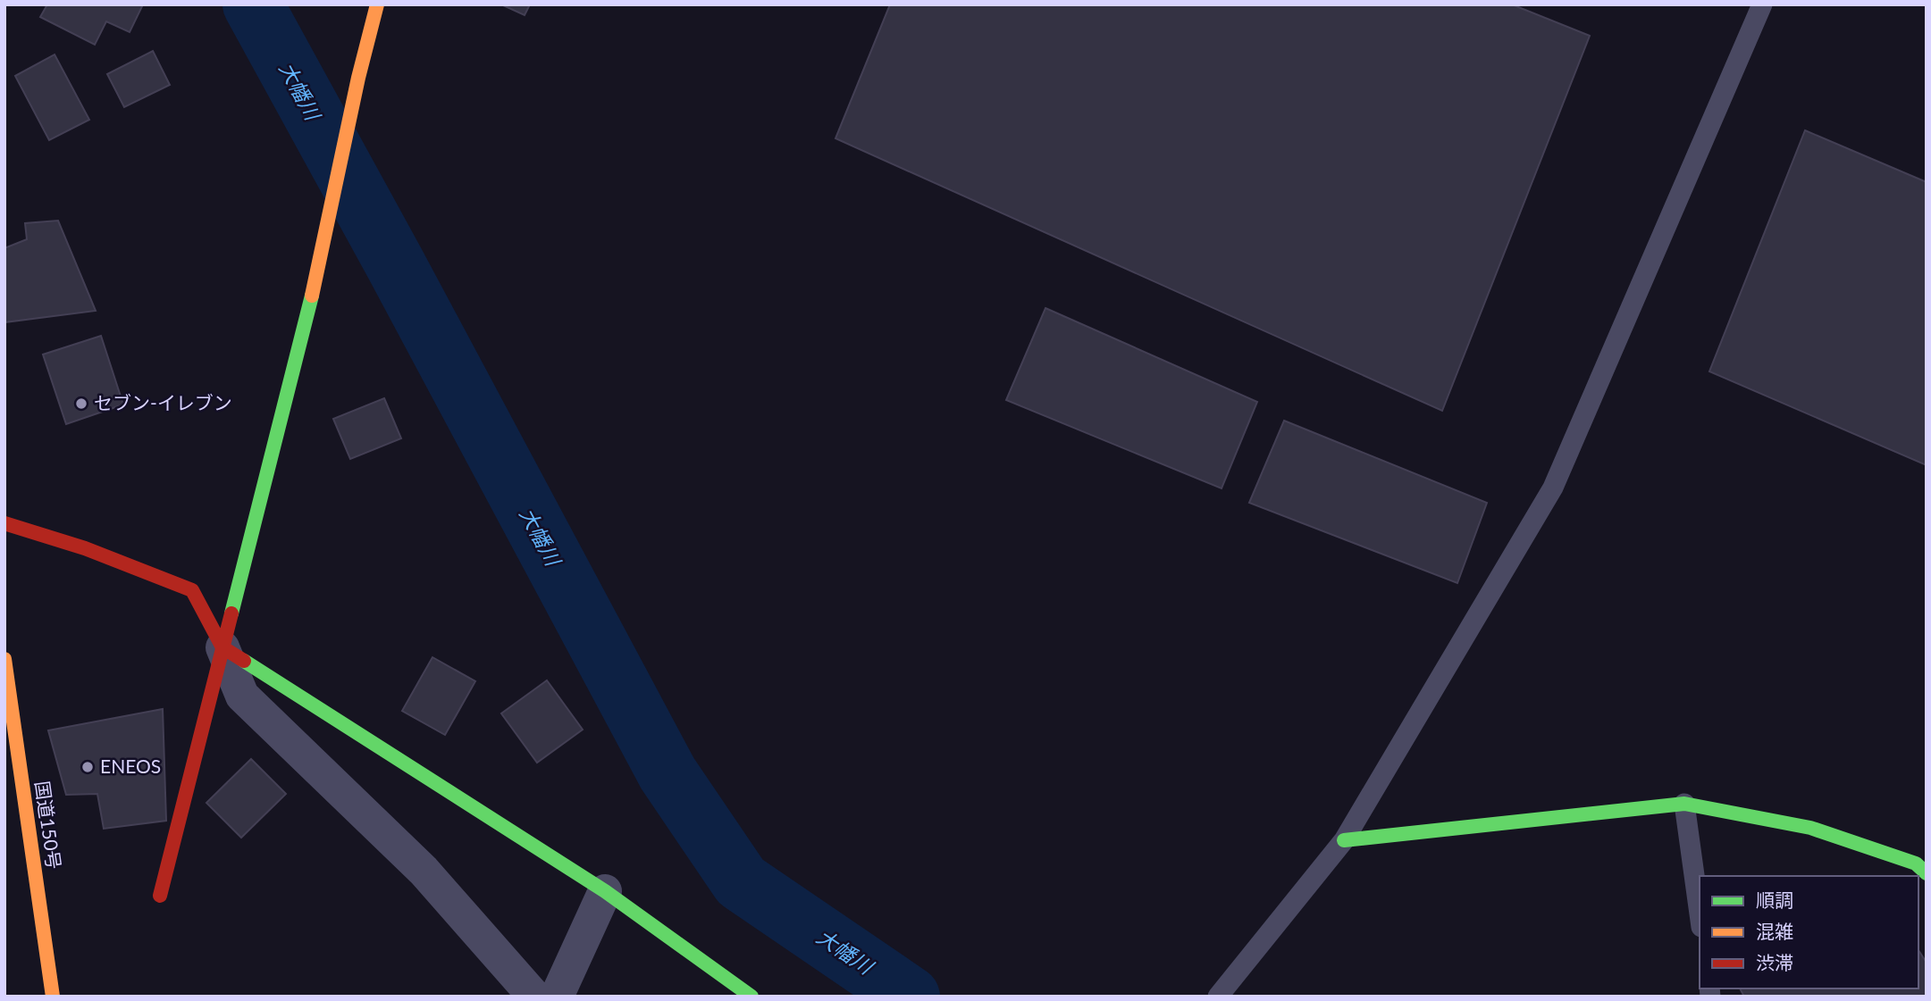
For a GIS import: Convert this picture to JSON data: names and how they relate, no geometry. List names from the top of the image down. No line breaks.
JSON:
{"streets":{"main road":["国道150号"]},"water":["大幡川"],"places":["セブン-イレブン","ENEOS"],"legend":["順調","混雑","渋滞"]}
